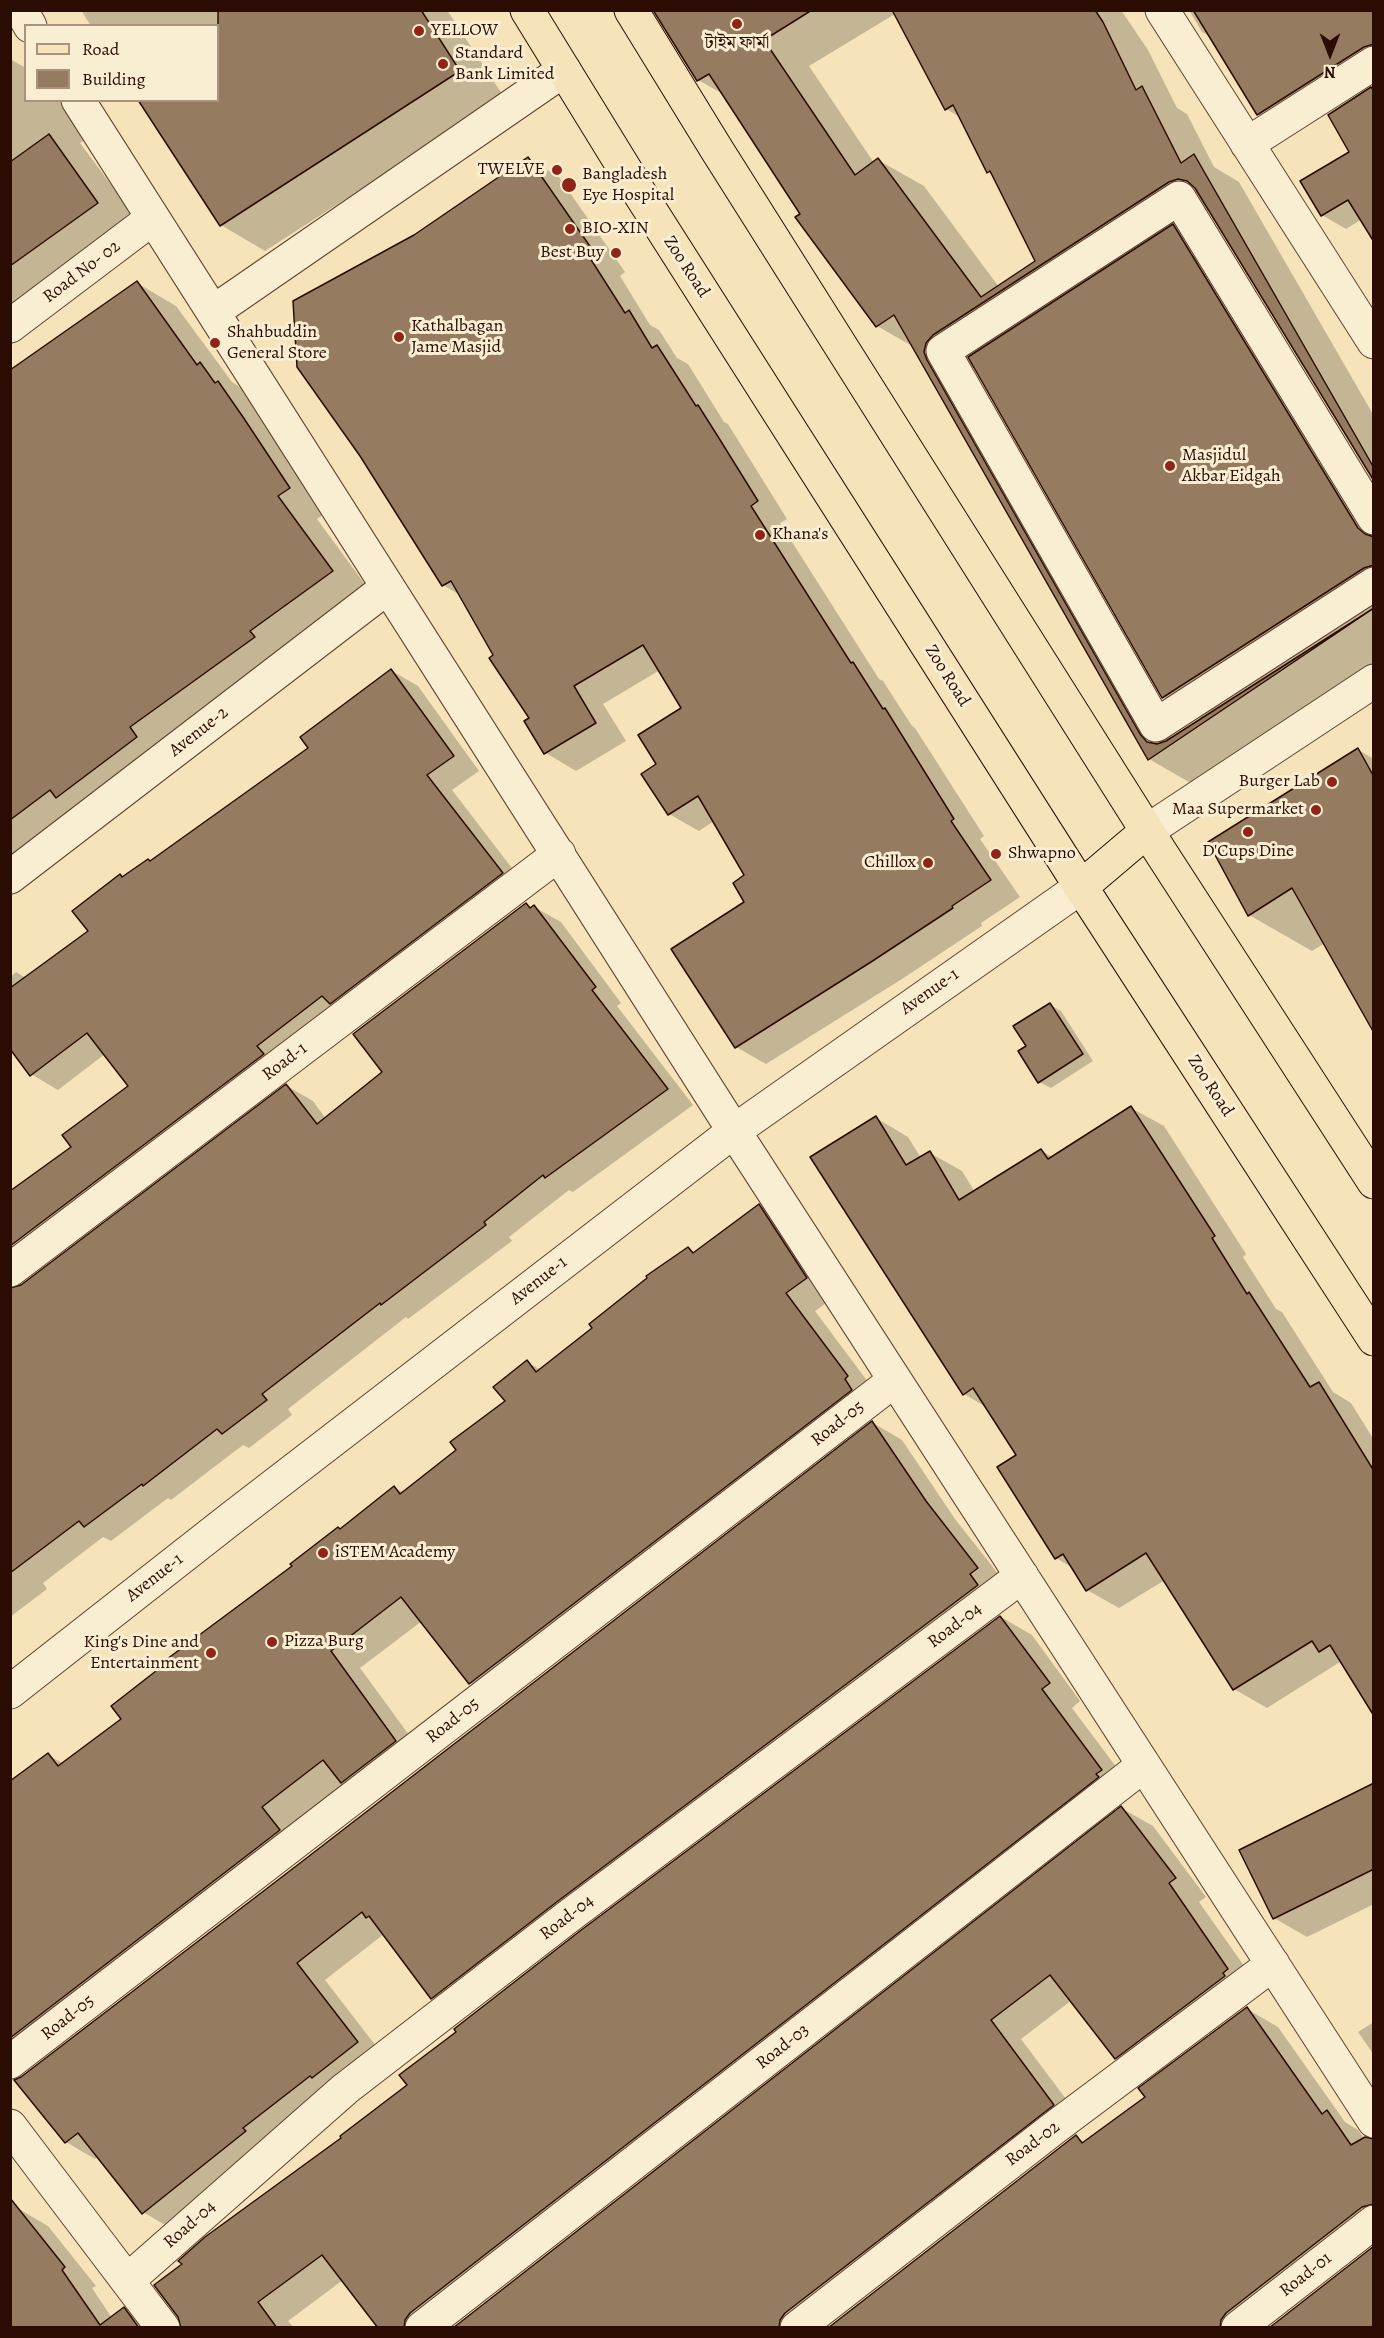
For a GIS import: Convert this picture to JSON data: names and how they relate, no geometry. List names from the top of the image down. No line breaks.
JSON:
{"streets":{"main road":["Zoo Road"],"street":["Road No- 02","Avenue-2","Avenue-1","Road-1","Road-05","Road-04","Road-03","Road-02","Road-01"]},"crossings":[["Zoo Road","Avenue-1"]],"places":["টাইম ফার্মা","YELLOW","Standard Bank Limited","TWELVE","Bangladesh Eye Hospital","BIO-XIN","Best Buy","Kathalbagan Jame Masjid","Shahbuddin General Store","Masjidul Akbar Eidgah","Khana's","Burger Lab","Maa Supermarket","D'Cups Dine","Shwapno","Chillox","iSTEM Academy","Pizza Burg","King's Dine and Entertainment"],"legend":["Road","Building"],"north":"bottom"}
